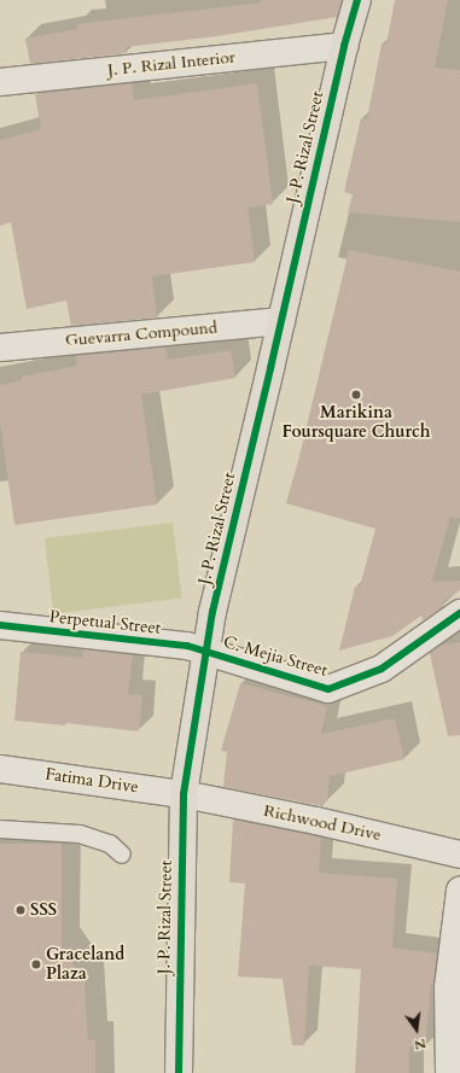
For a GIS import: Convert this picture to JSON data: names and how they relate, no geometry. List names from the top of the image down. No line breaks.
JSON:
{"streets":{"main road":["J. P. Rizal Street"],"street":["J. P. Rizal Interior","Guevarra Compound","Perpetual Street","C. Mejia Street","Fatima Drive","Richwood Drive"]},"crossings":[["J. P. Rizal Interior","J. P. Rizal Street"],["J. P. Rizal Street","Guevarra Compound"],["J. P. Rizal Street","Perpetual Street"],["J. P. Rizal Street","C. Mejia Street"],["J. P. Rizal Street","Fatima Drive"],["J. P. Rizal Street","Richwood Drive"],["Perpetual Street","C. Mejia Street"],["Fatima Drive","Richwood Drive"]],"places":["Marikina Foursquare Church","SSS","Graceland Plaza"],"north":"bottom"}
